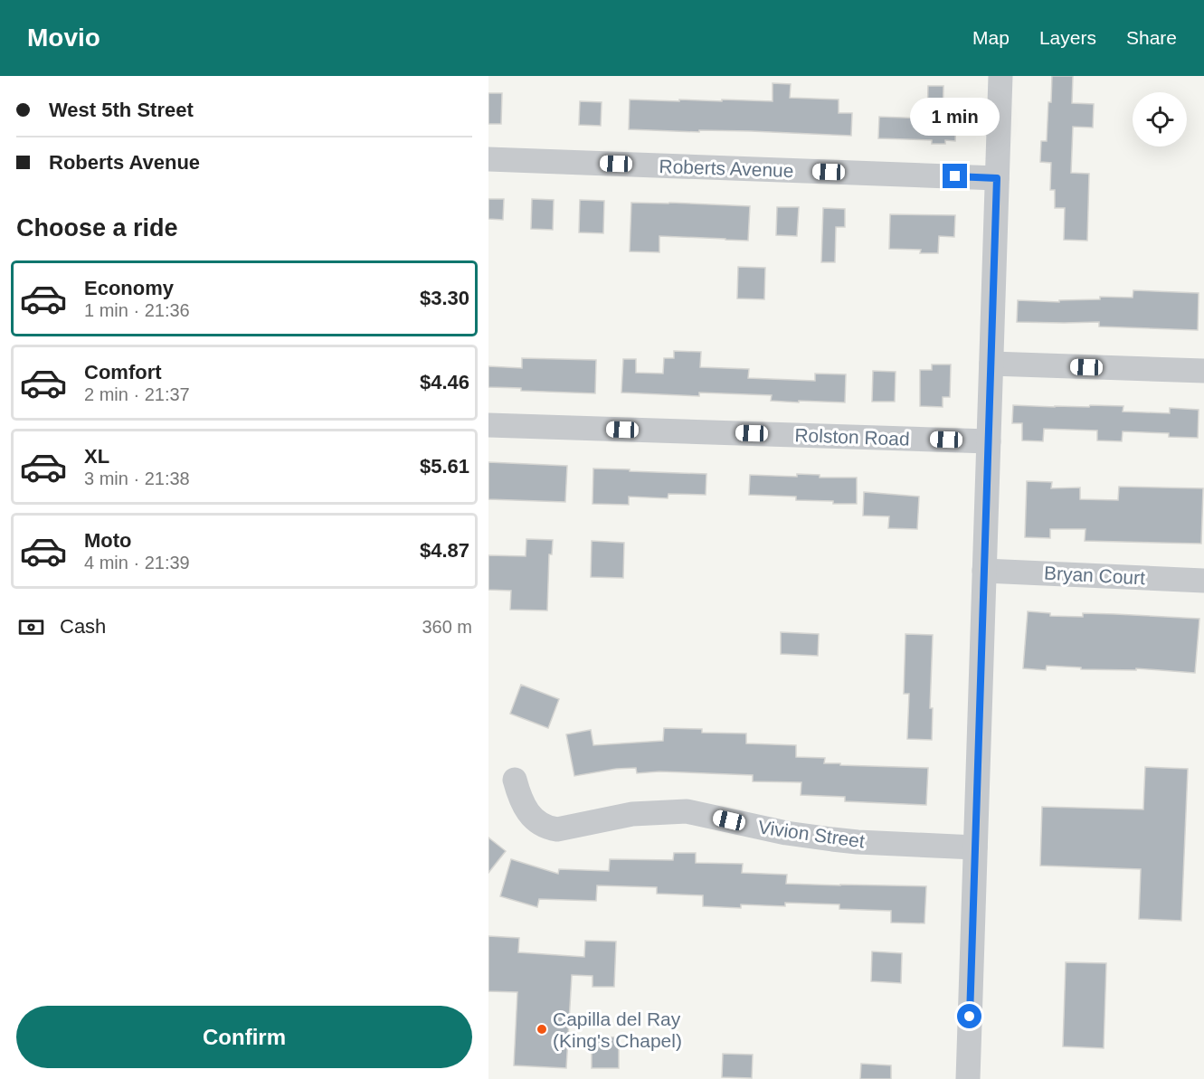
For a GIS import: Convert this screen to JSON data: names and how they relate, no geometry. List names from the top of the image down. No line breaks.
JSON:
{"streets":{"street":["Roberts Avenue","Rolston Road","Bryan Court","Vivion Street"]},"places":["Capilla del Ray (King's Chapel)"],"page":{"header":"Movio","nav":["Map","Layers","Share"],"banner":["West 5th Street","Roberts Avenue"],"bubble":"1 min","heading":"Choose a ride","list":[{"name":"Economy","note":"1 min · 21:36","value":"$3.30"},{"name":"Comfort","note":"2 min · 21:37","value":"$4.46"},{"name":"XL","note":"3 min · 21:38","value":"$5.61"},{"name":"Moto","note":"4 min · 21:39","value":"$4.87"}],"pay":["Cash","360 m"],"buttons":"Confirm"}}
